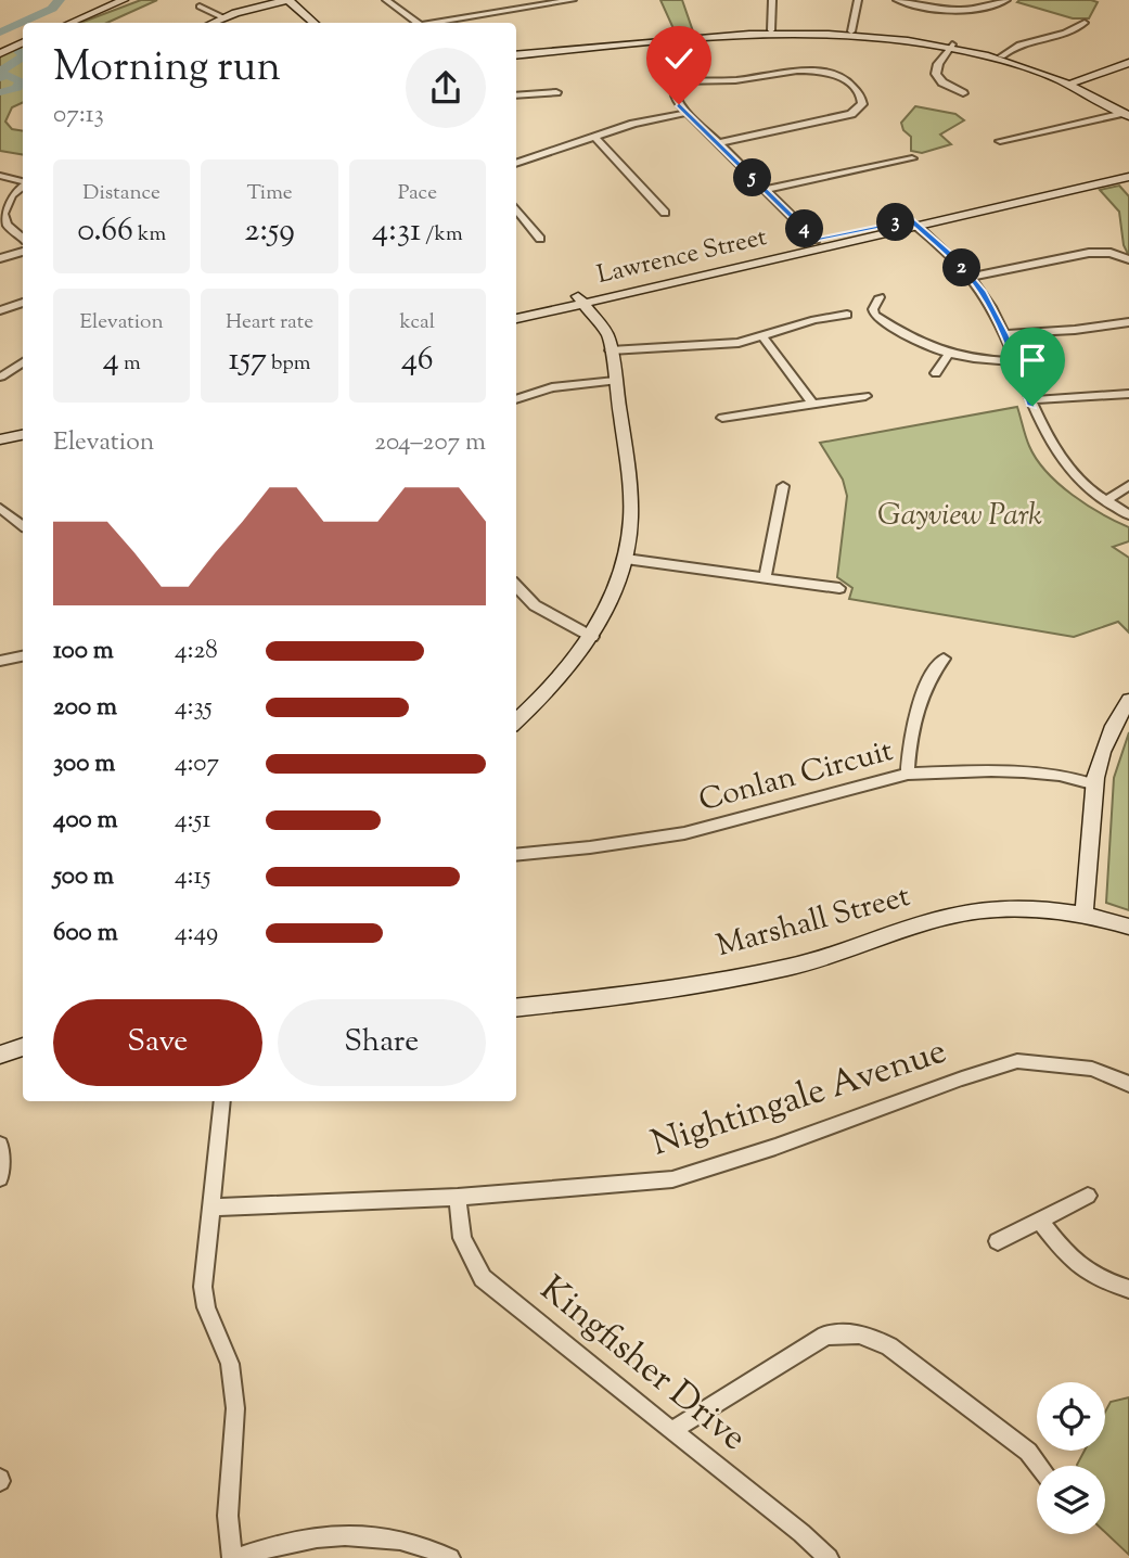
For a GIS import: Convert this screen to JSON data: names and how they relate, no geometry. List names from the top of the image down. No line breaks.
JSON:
{"streets":{"street":["Lawrence Street","Conlan Circuit","Marshall Street","Nightingale Avenue","Kingfisher Drive"]},"crossings":[["Nightingale Avenue","Kingfisher Drive"]],"parks":["Gayview Park"],"page":{"heading":["Morning run","07:13"],"stats":[["Distance","0.66 km"],["Time","2:59"],["Pace","4:31 /km"],["Elevation","4 m"],["Heart rate","157 bpm"],["kcal","46"]],"pins":["5","3","4","2"],"chart":["Elevation","204–207 m"],"list":[{"name":"100 m","note":"4:28"},{"name":"200 m","note":"4:35"},{"name":"300 m","note":"4:07"},{"name":"400 m","note":"4:51"},{"name":"500 m","note":"4:15"},{"name":"600 m","note":"4:49"}],"buttons":["Save","Share"]}}
